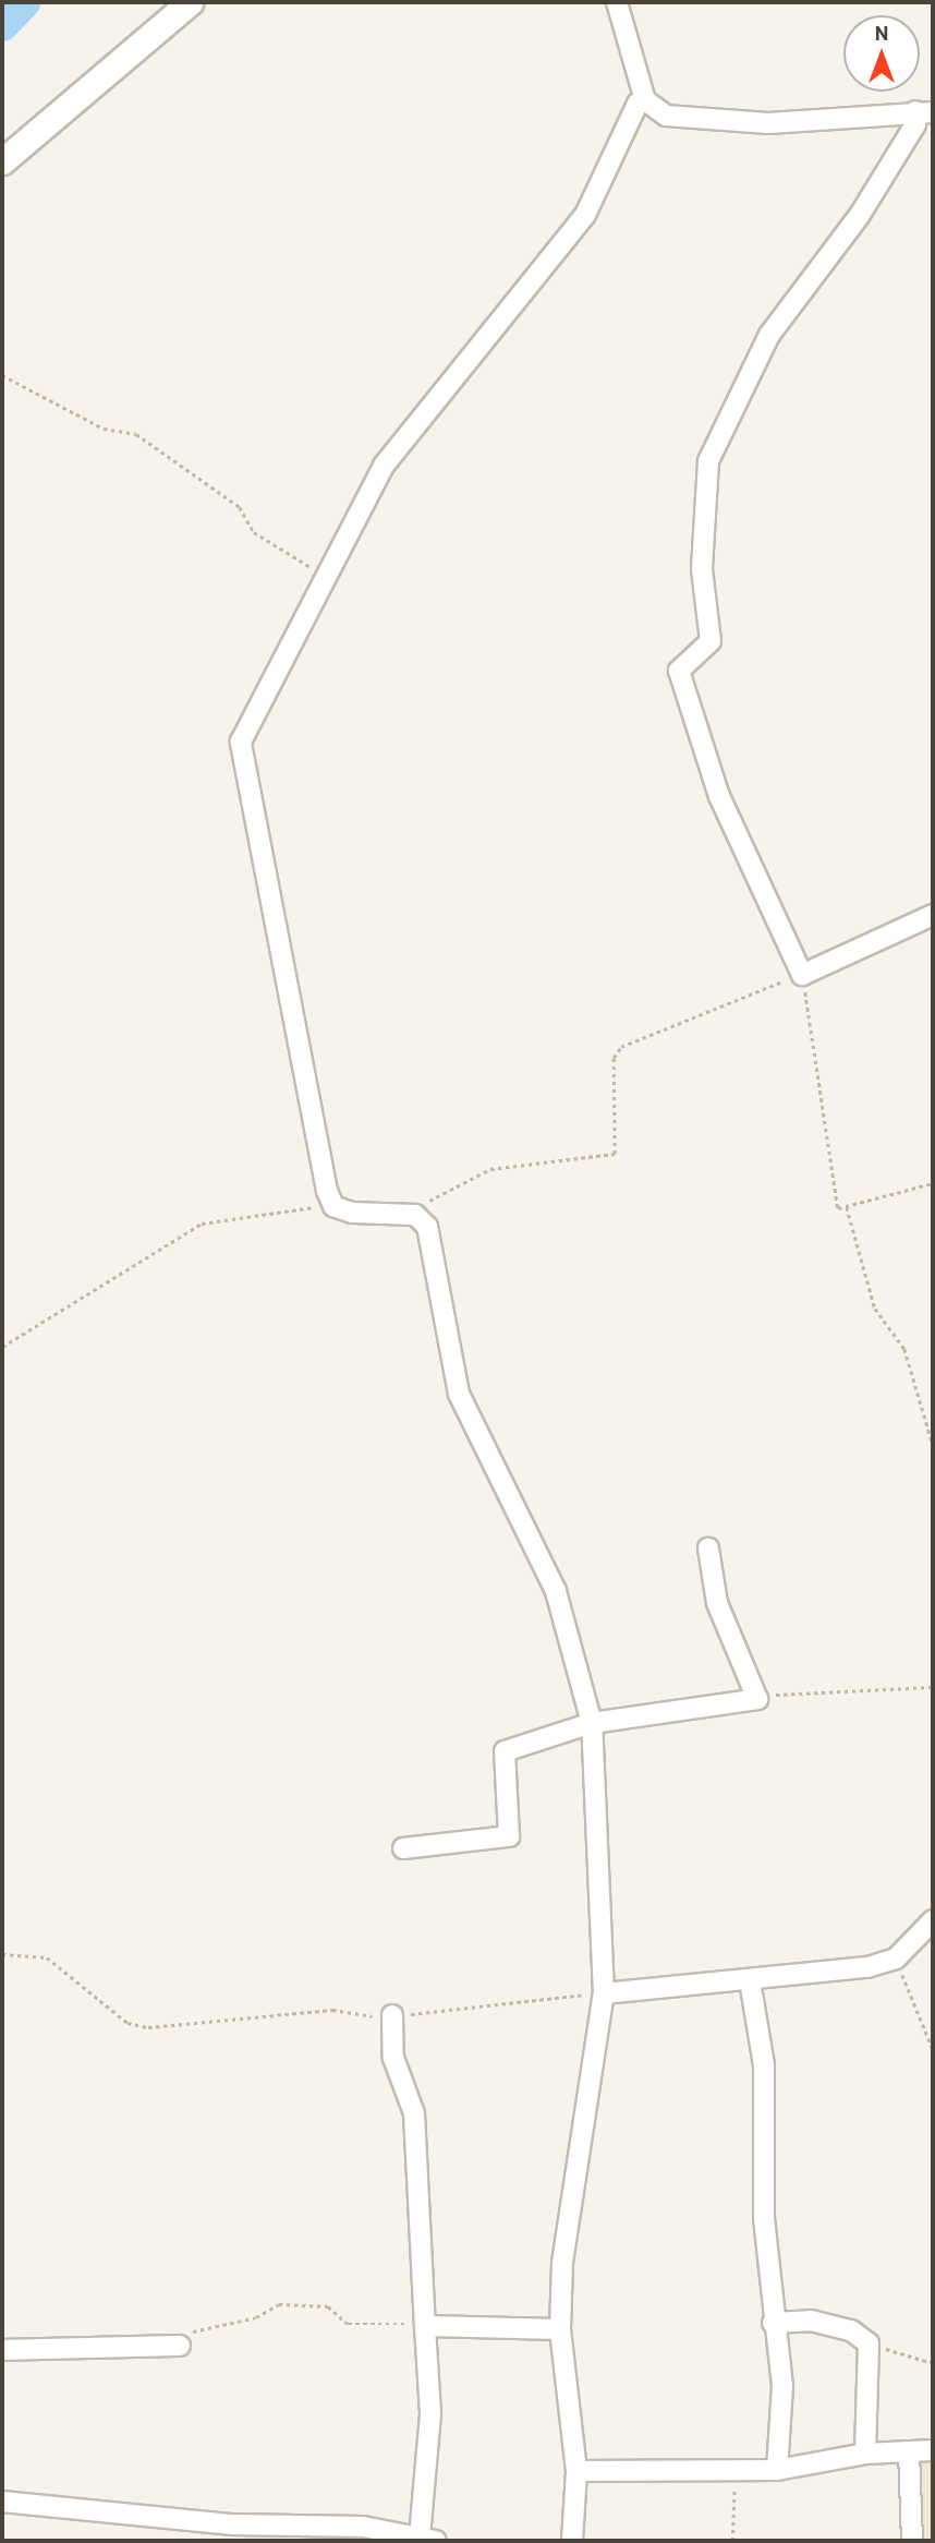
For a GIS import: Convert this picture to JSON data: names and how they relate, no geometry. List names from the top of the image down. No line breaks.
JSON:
{"north":"top"}
